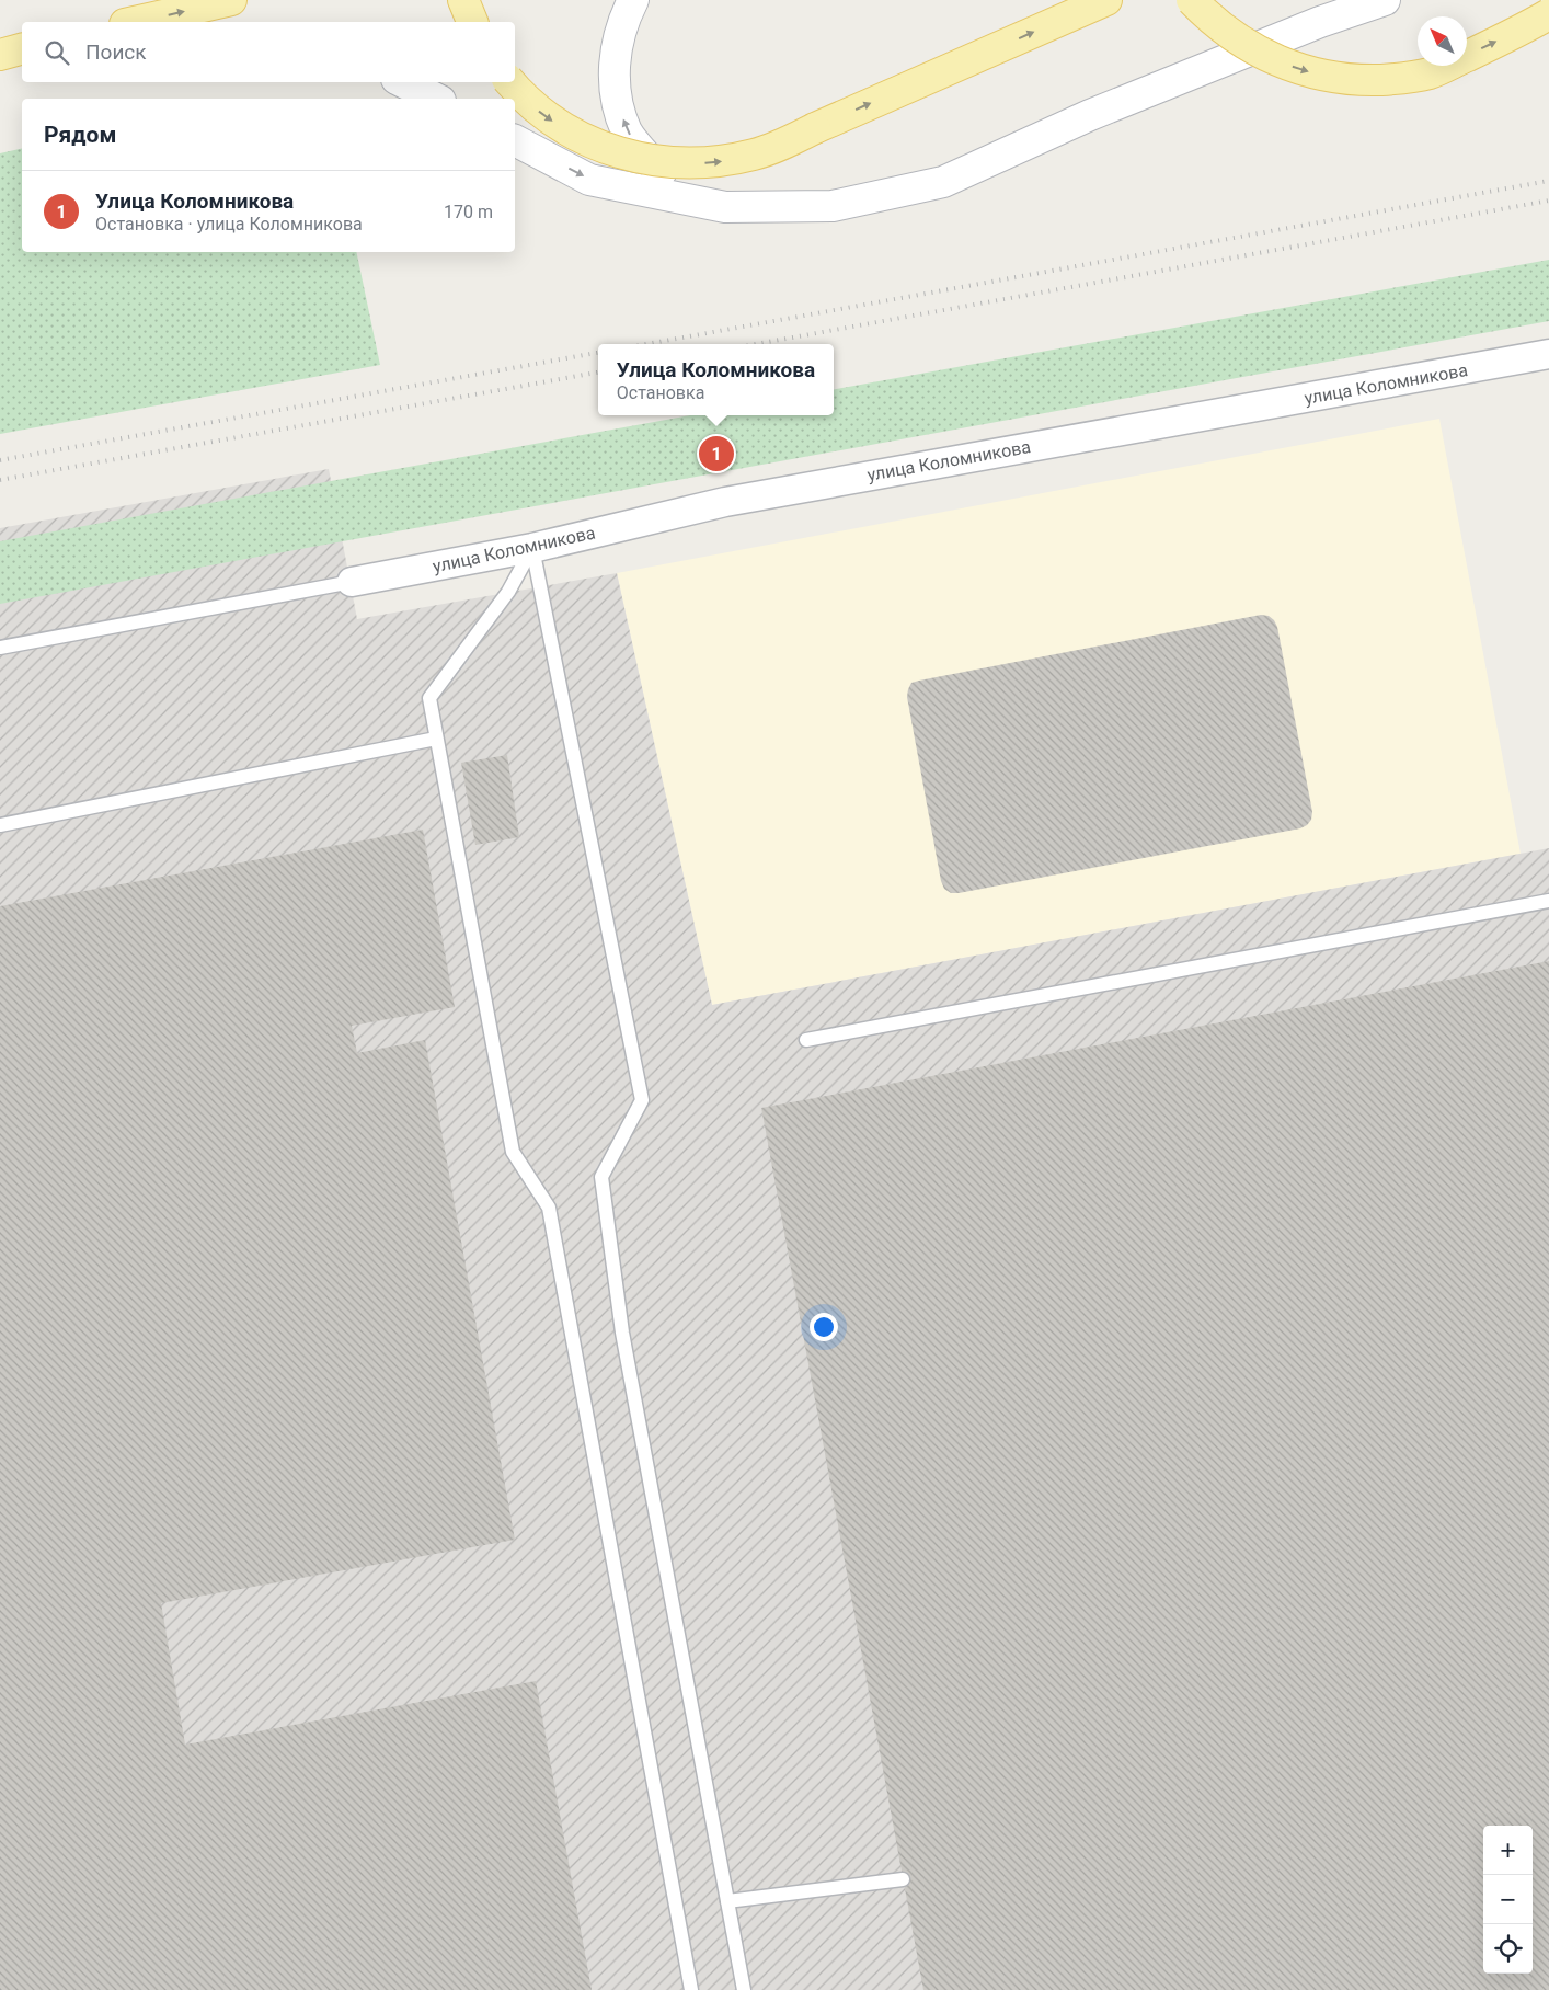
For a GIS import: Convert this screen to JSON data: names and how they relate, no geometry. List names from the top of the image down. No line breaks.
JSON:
{"streets":{"street":["улица Коломникова"]},"north":"top left","page":{"search":"Поиск","heading":"Рядом","list":[{"mark":"1","name":"Улица Коломникова","note":"Остановка · улица Коломникова","value":"170 m"}],"popup":["Улица Коломникова","Остановка"],"pins":"1","map_buttons":["+","−"]}}
